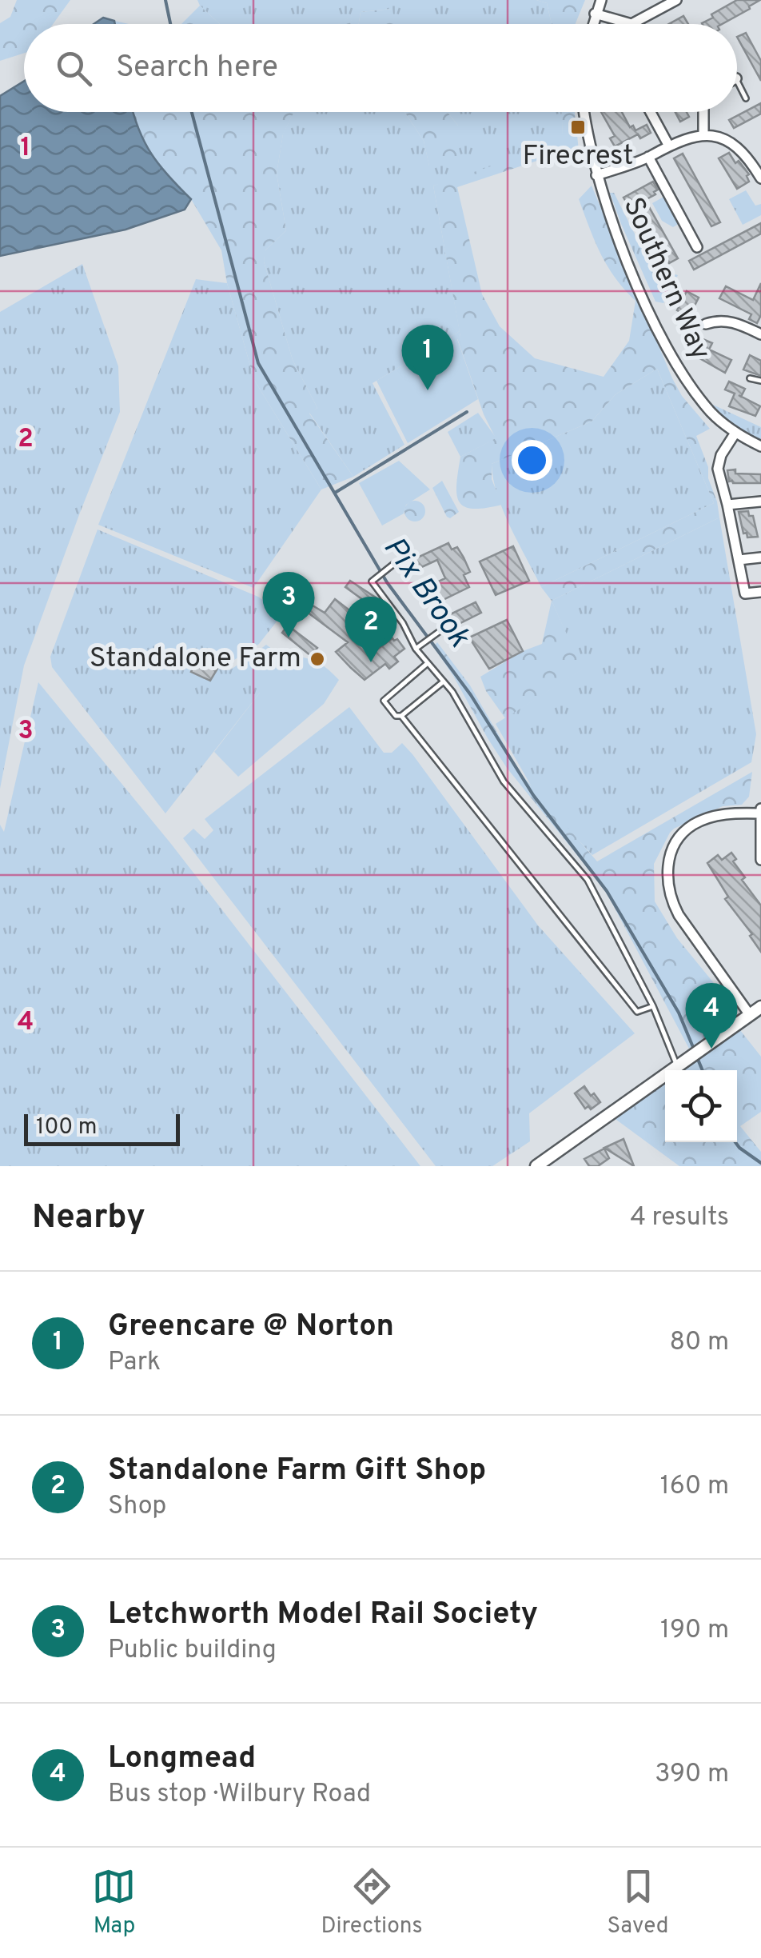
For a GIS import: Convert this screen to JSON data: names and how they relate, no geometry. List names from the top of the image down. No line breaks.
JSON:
{"streets":{"street":["Southern Way"]},"water":["Pix Brook"],"places":{"transit":["Firecrest"],"other":["Standalone Farm"]},"scale_bar":"100 m","page":{"search":"Search here","pins":["1","3","2","4"],"scale":"100 m","heading":["Nearby","4 results"],"list":[{"mark":"1","name":"Greencare @ Norton","note":"Park","value":"80 m"},{"mark":"2","name":"Standalone Farm Gift Shop","note":"Shop","value":"160 m"},{"mark":"3","name":"Letchworth Model Rail Society","note":"Public building","value":"190 m"},{"mark":"4","name":"Longmead","note":"Bus stop · Wilbury Road","value":"390 m"}],"nav":["Map","Directions","Saved"]},"grid":{"rows":["1","2","3","4"]}}
